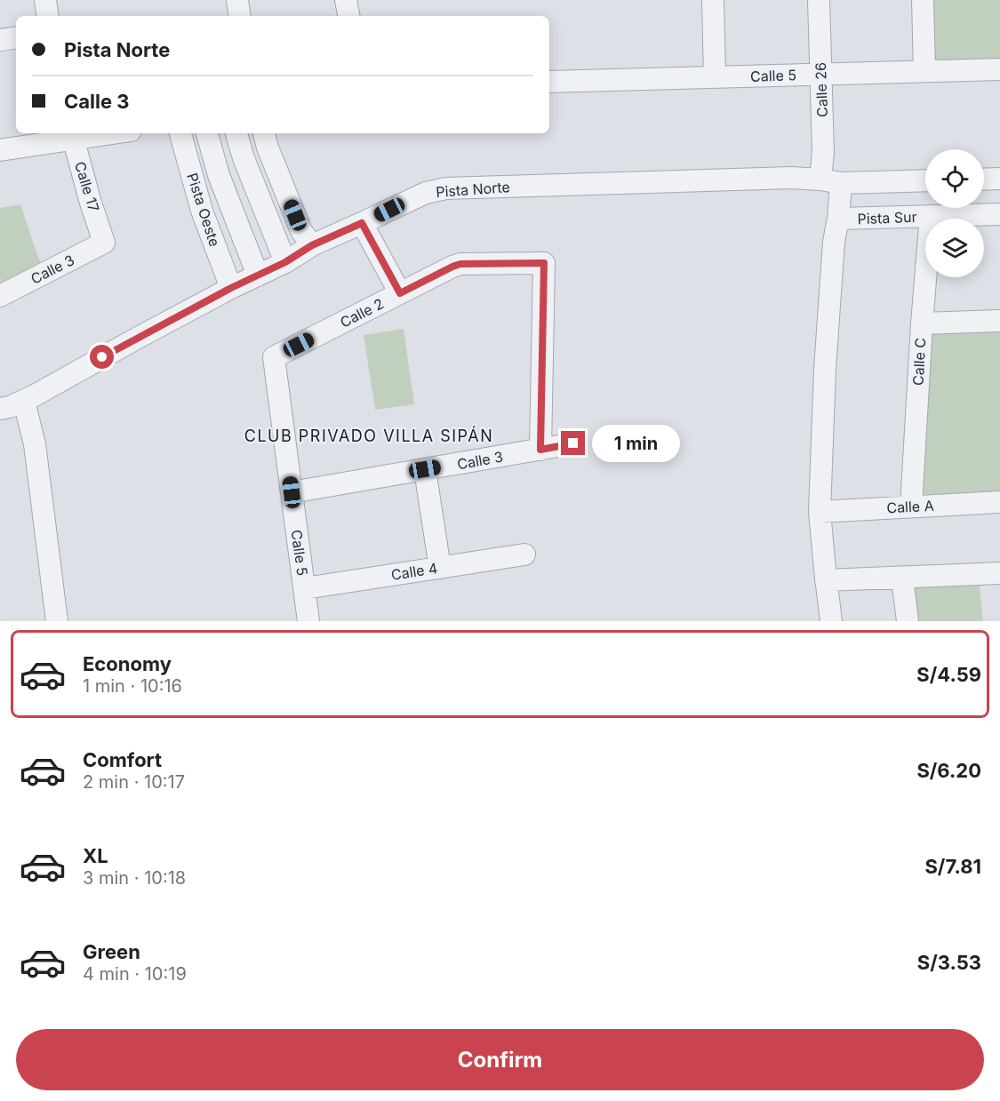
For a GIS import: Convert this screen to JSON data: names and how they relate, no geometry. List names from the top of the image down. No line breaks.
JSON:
{"streets":{"street":["Calle 5","Calle 26","Calle 17","Pista Norte","Pista Oeste","Pista Sur","Calle 3","Calle 2","Calle C","Calle A","Calle 4"]},"crossings":[["Calle 5","Calle 26"],["Calle 5","Calle 3"],["Calle 5","Calle 2"],["Calle 5","Calle 4"],["Calle 26","Pista Norte"],["Calle 26","Pista Sur"],["Calle 26","Calle A"],["Calle 17","Calle 3"],["Pista Norte","Pista Oeste"],["Pista Sur","Calle C"],["Calle 3","Calle 2"],["Calle C","Calle A"]],"districts":["CLUB PRIVADO VILLA SIPÁN"],"page":{"banner":["Pista Norte","Calle 3"],"bubble":"1 min","list":[{"name":"Economy","note":"1 min · 10:16","value":"S/4.59"},{"name":"Comfort","note":"2 min · 10:17","value":"S/6.20"},{"name":"XL","note":"3 min · 10:18","value":"S/7.81"},{"name":"Green","note":"4 min · 10:19","value":"S/3.53"}],"buttons":"Confirm"}}
